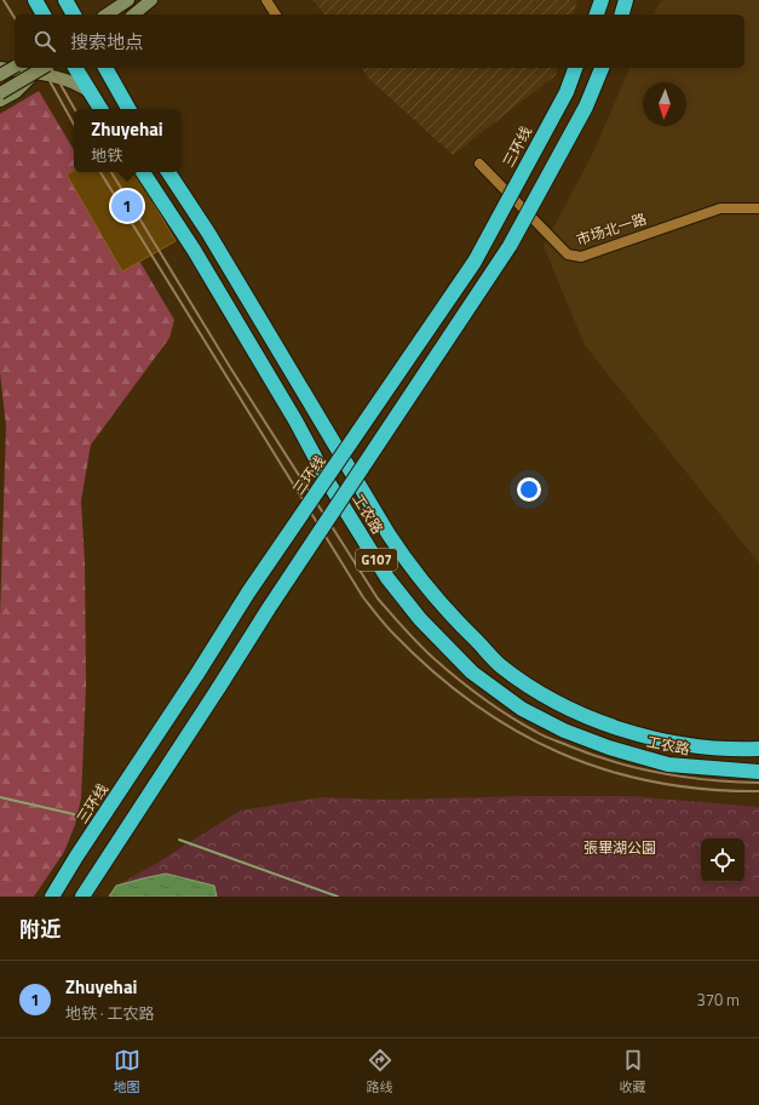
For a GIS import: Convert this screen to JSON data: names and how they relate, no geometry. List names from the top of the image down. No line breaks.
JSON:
{"streets":{"highway":["三环线","工农路","G107"],"street":["市场北一路"]},"parks":["張畢湖公園"],"north":"bottom","page":{"search":"搜索地点","popup":["Zhuyehai","地铁"],"pins":"1","heading":"附近","list":[{"mark":"1","name":"Zhuyehai","note":"地铁 · 工农路","value":"370 m"}],"nav":["地图","路线","收藏"]}}
